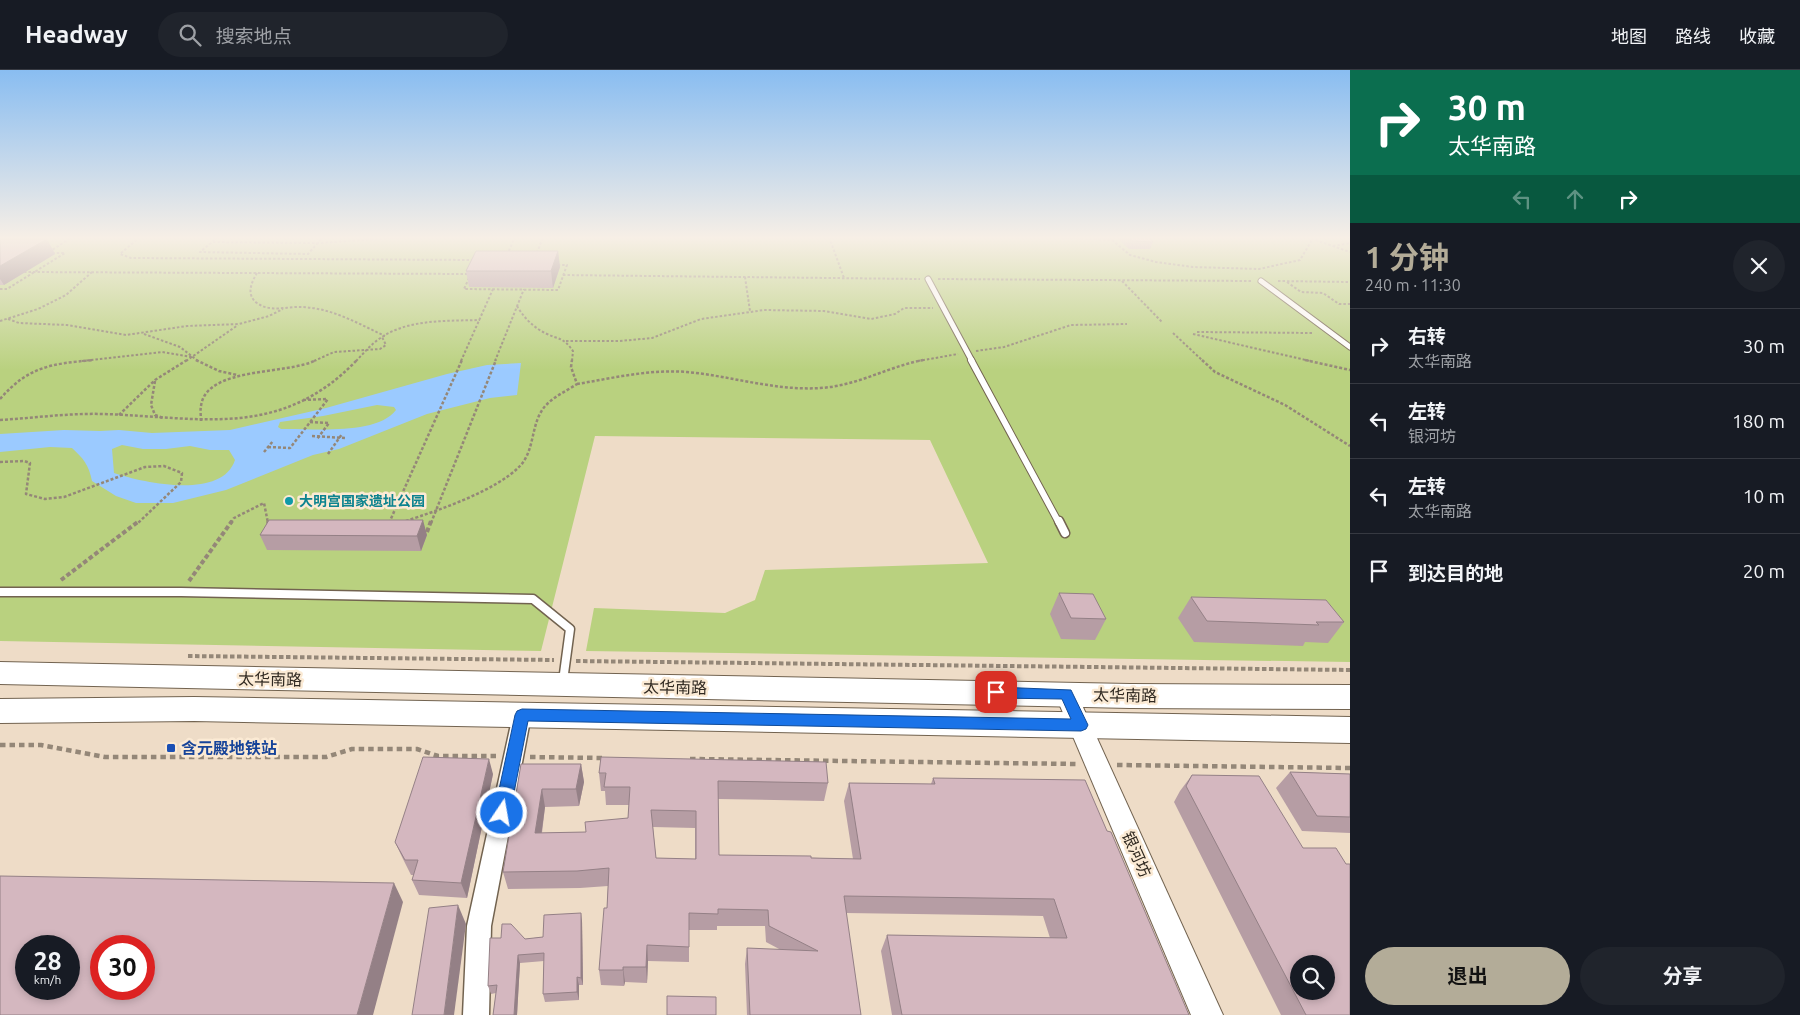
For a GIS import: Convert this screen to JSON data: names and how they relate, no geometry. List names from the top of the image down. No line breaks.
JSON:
{"streets":{"main road":["太华南路"],"street":["银河坊"]},"crossings":[["太华南路","银河坊"]],"places":{"other":["大明宫国家遗址公园"],"transit":["含元殿地铁站"]},"page":{"header":"Headway","search":"搜索地点","nav":["地图","路线","收藏"],"turn":["30 m","太华南路"],"heading":["1 分钟","240 m · 11:30"],"list":[{"name":"右转","note":"太华南路","value":"30 m"},{"name":"左转","note":"银河坊","value":"180 m"},{"name":"左转","note":"太华南路","value":"10 m"},{"name":"到达目的地","value":"20 m"}],"speed":"28 km/h","limit":"30","buttons":["退出","分享"]}}
